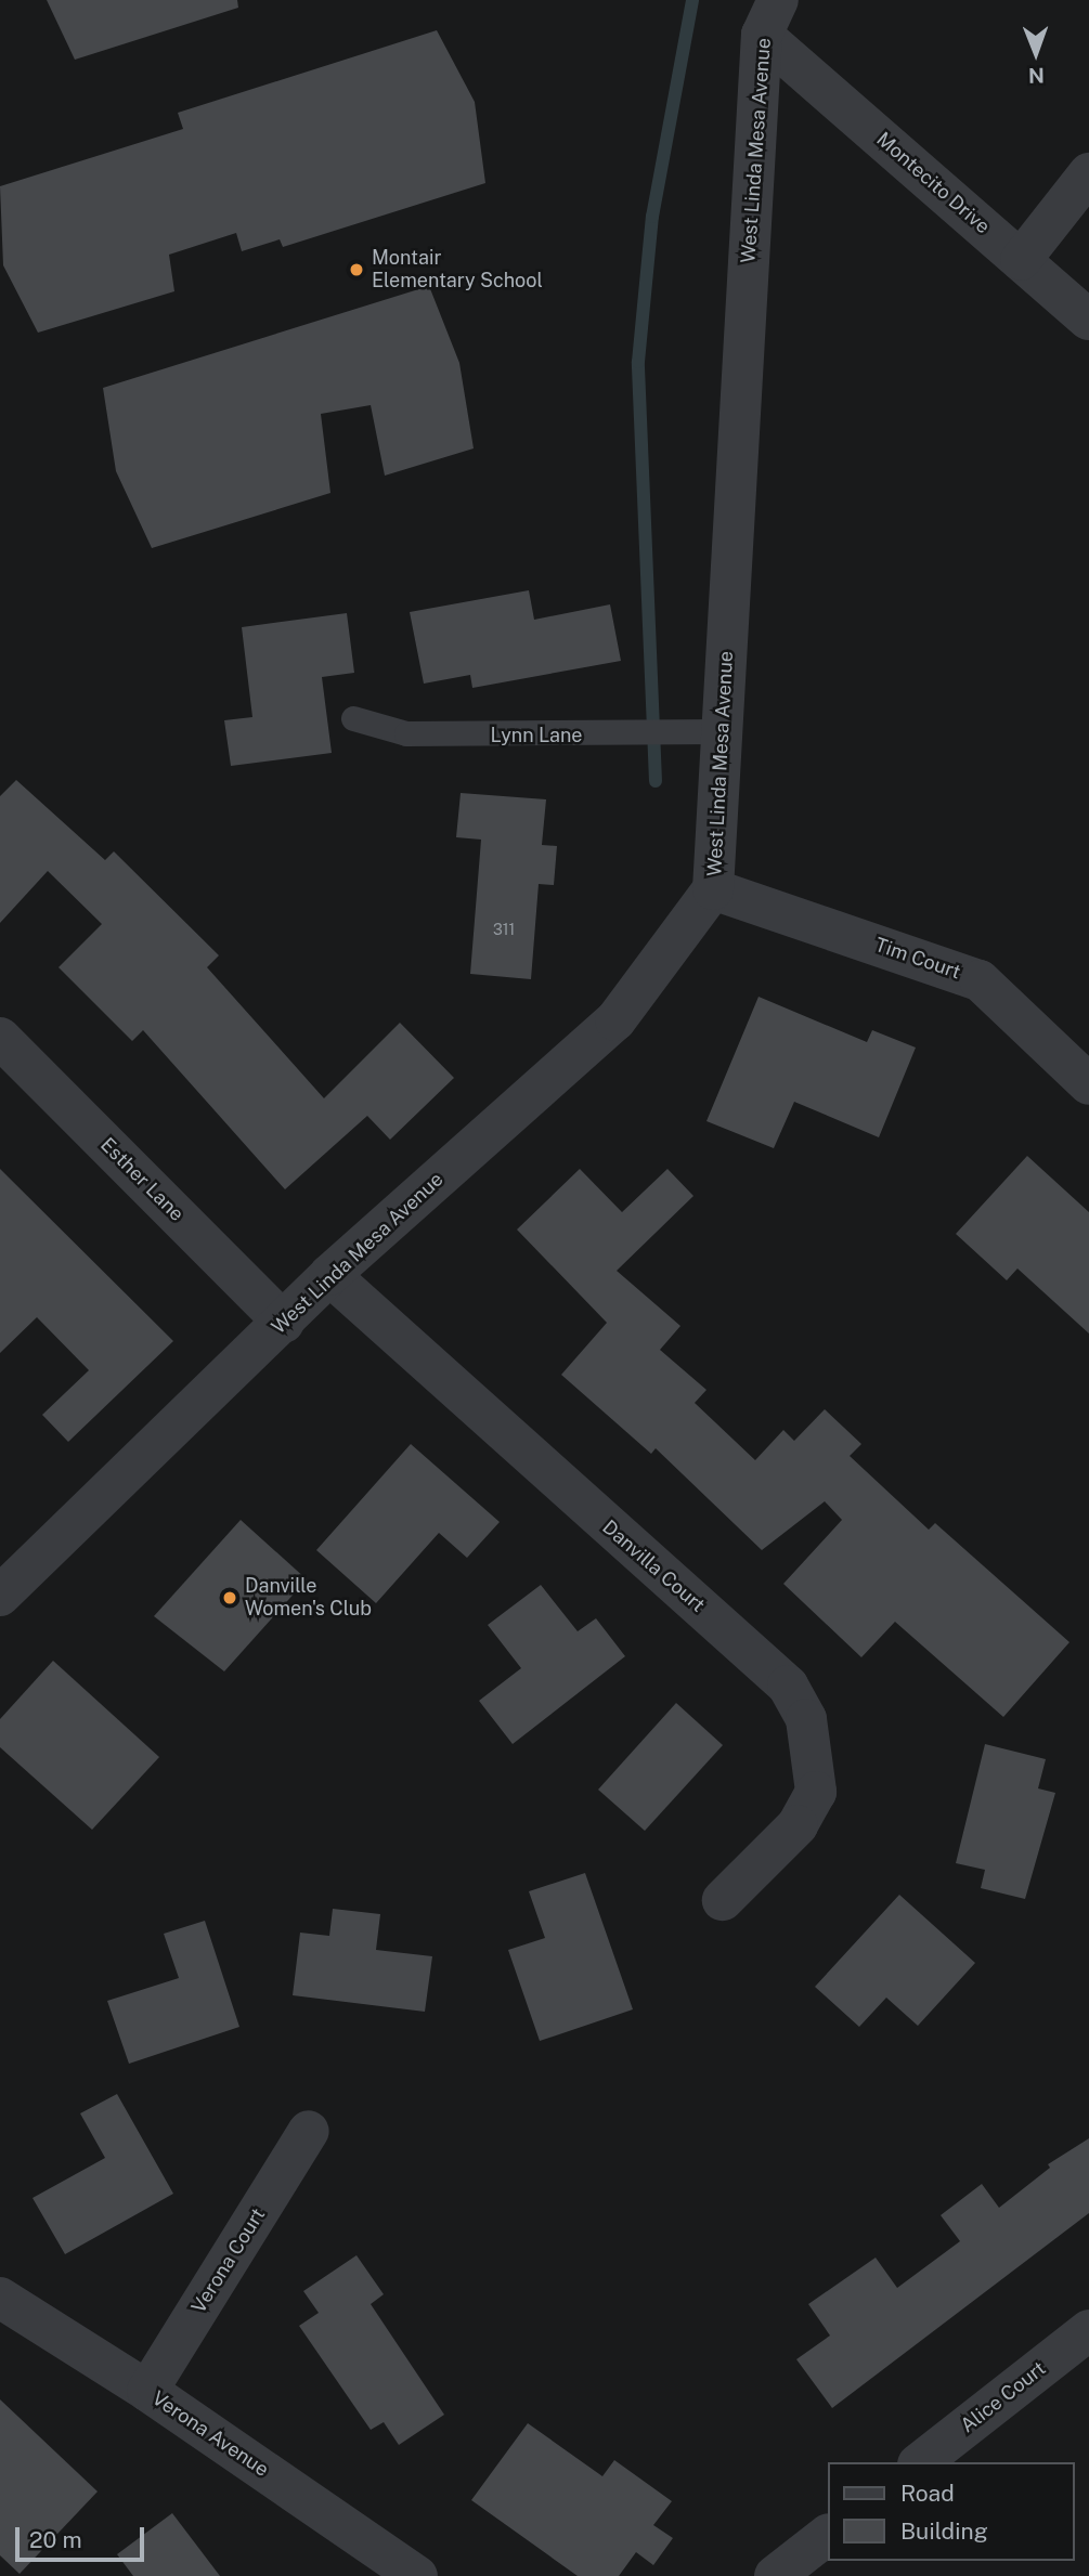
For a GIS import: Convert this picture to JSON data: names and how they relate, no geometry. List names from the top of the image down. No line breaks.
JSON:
{"streets":{"street":["West Linda Mesa Avenue","Montecito Drive","Tim Court","Esther Lane","Danvilla Court","Verona Court","Alice Court","Verona Avenue"],"lane":["Lynn Lane"]},"crossings":[["West Linda Mesa Avenue","Montecito Drive"],["West Linda Mesa Avenue","Lynn Lane"],["West Linda Mesa Avenue","Tim Court"],["West Linda Mesa Avenue","Esther Lane"],["West Linda Mesa Avenue","Danvilla Court"],["Verona Court","Verona Avenue"]],"places":["Montair Elementary School","Danville Women's Club"],"house_numbers":["311"],"legend":["Road","Building"],"scale_bar":"20 m","north":"bottom"}
